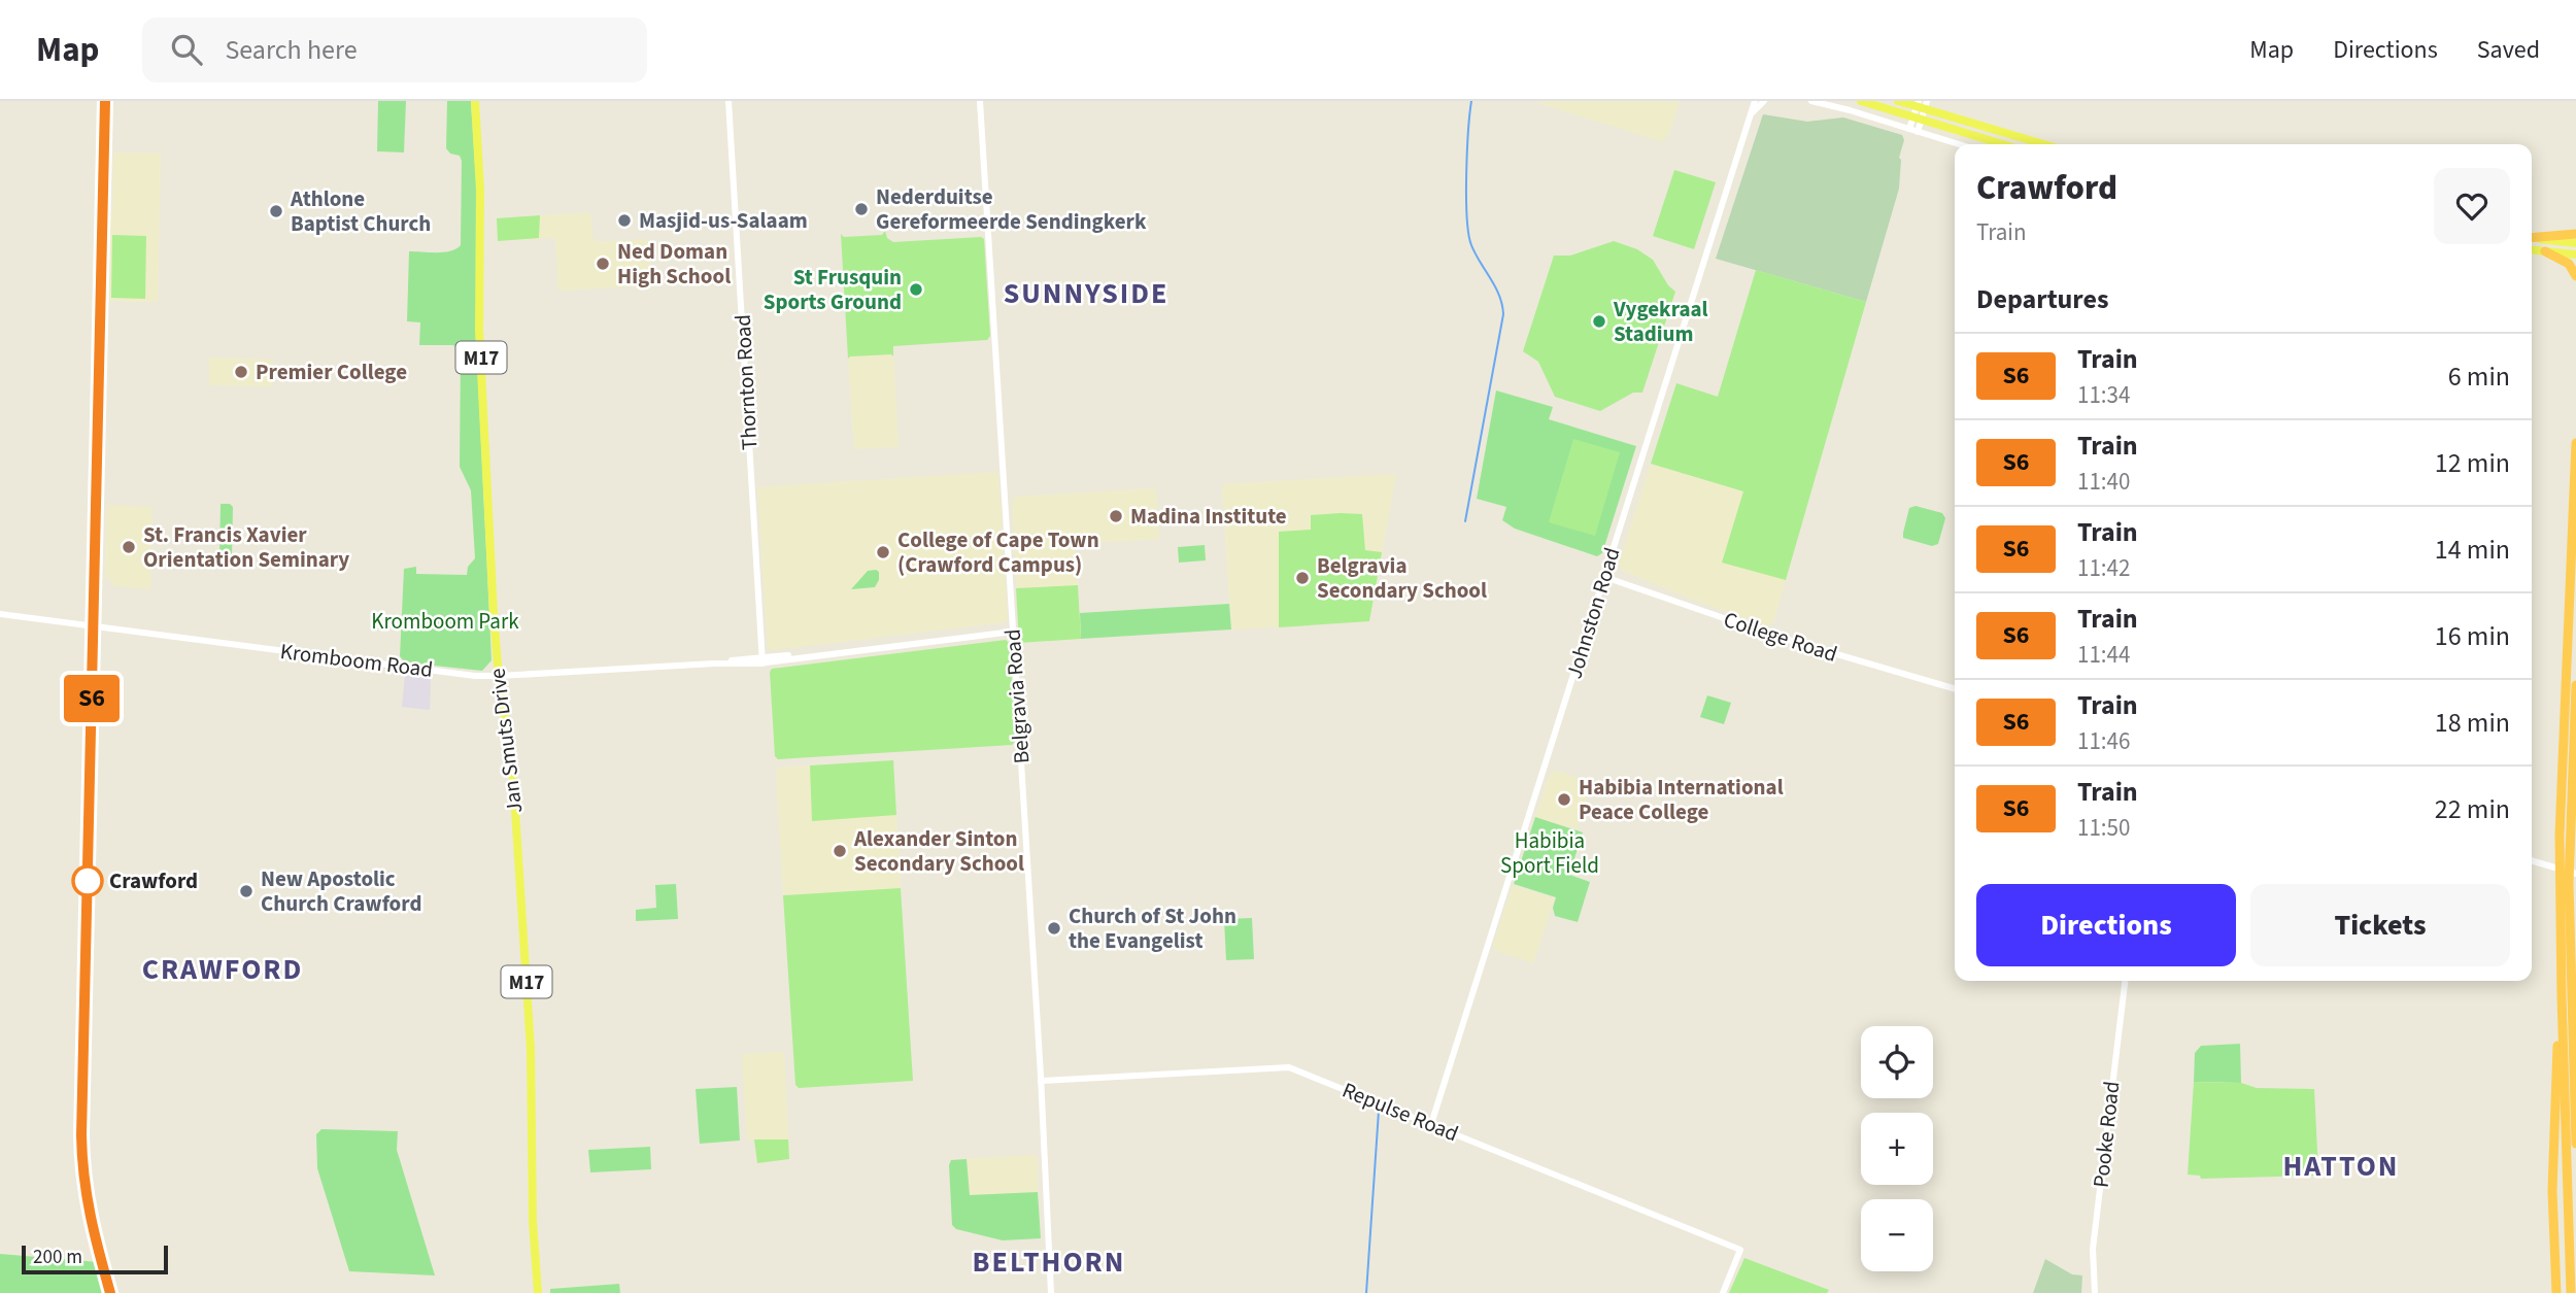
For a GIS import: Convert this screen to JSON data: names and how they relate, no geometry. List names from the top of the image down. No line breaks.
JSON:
{"streets":{"main road":["M17","Jan Smuts Drive"],"street":["Thornton Road","Johnston Road","College Road","Kromboom Road","Belgravia Road","Repulse Road","Pooke Road"]},"crossings":[["Thornton Road","Kromboom Road"],["Johnston Road","College Road"],["Johnston Road","Repulse Road"],["Kromboom Road","Belgravia Road"],["Kromboom Road","Jan Smuts Drive"],["Belgravia Road","Repulse Road"]],"districts":["SUNNYSIDE","CRAWFORD","HATTON","BELTHORN"],"parks":["Kromboom Park","Habibia Sport Field"],"places":["Nederduitse Gereformeerde Sendingkerk","Athlone Baptist Church","Masjid-us-Salaam","Ned Doman High School","St Frusquin Sports Ground","Vygekraal Stadium","Premier College","Madina Institute","St. Francis Xavier Orientation Seminary","College of Cape Town (Crawford Campus)","Belgravia Secondary School","Habibia International Peace College","Alexander Sinton Secondary School","Crawford","New Apostolic Church Crawford","Church of St John the Evangelist"],"scale_bar":"200 m","page":{"header":"Map","search":"Search here","nav":["Map","Directions","Saved"],"on_map":"S6","heading":[["Crawford","Train"],"Departures"],"list":[{"mark":"S6","name":"Train","note":"11:34","value":"6 min"},{"mark":"S6","name":"Train","note":"11:40","value":"12 min"},{"mark":"S6","name":"Train","note":"11:42","value":"14 min"},{"mark":"S6","name":"Train","note":"11:44","value":"16 min"},{"mark":"S6","name":"Train","note":"11:46","value":"18 min"},{"mark":"S6","name":"Train","note":"11:50","value":"22 min"}],"buttons":["Directions","Tickets"],"map_buttons":["+","−"],"scale":"200 m"}}
